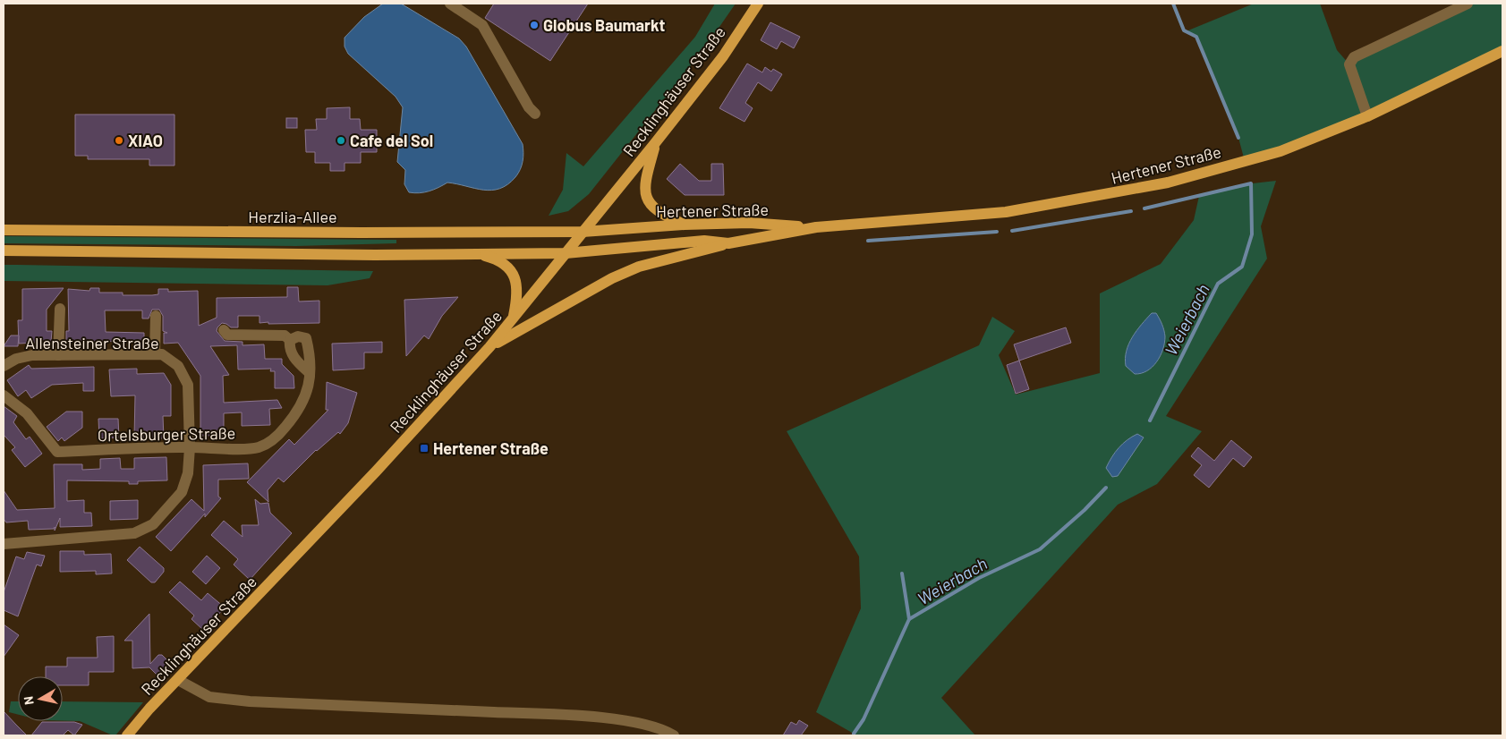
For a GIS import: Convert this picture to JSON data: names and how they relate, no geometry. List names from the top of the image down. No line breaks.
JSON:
{"streets":{"main road":["Recklinghäuser Straße","Hertener Straße","Herzlia-Allee"],"street":["Allensteiner Straße","Ortelsburger Straße"]},"crossings":[["Recklinghäuser Straße","Hertener Straße"],["Recklinghäuser Straße","Herzlia-Allee"],["Hertener Straße","Herzlia-Allee"],["Allensteiner Straße","Ortelsburger Straße"]],"water":["Weierbach"],"places":{"other":["Globus Baumarkt","XIAO","Cafe del Sol"],"transit":["Hertener Straße"]},"north":"left"}
